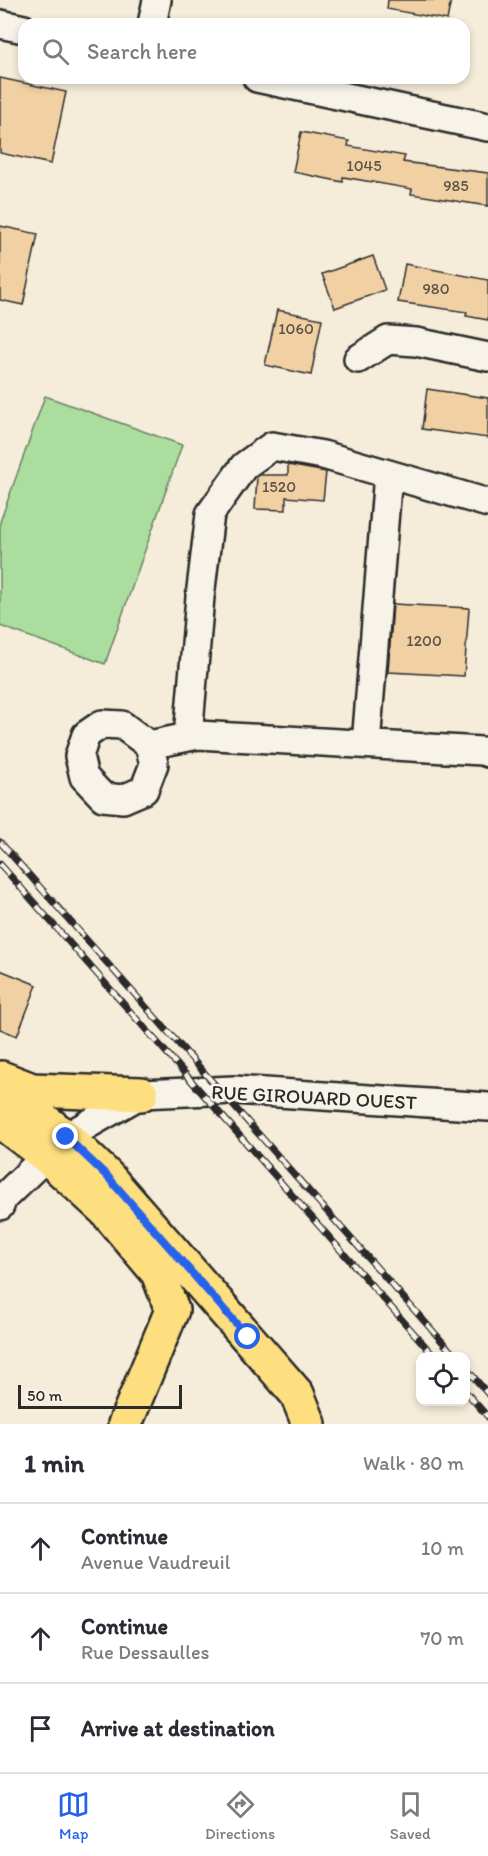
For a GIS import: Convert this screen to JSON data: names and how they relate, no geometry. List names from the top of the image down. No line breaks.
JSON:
{"streets":{"street":["RUE GIROUARD OUEST"]},"house_numbers":["1045","985","980","1060","1520","1200"],"scale_bar":"50 m","page":{"search":"Search here","scale":"50 m","heading":["1 min","Walk · 80 m"],"list":[["Continue","Avenue Vaudreuil","10 m"],["Continue","Rue Dessaulles","70 m"],"Arrive at destination"],"nav":["Map","Directions","Saved"]}}
